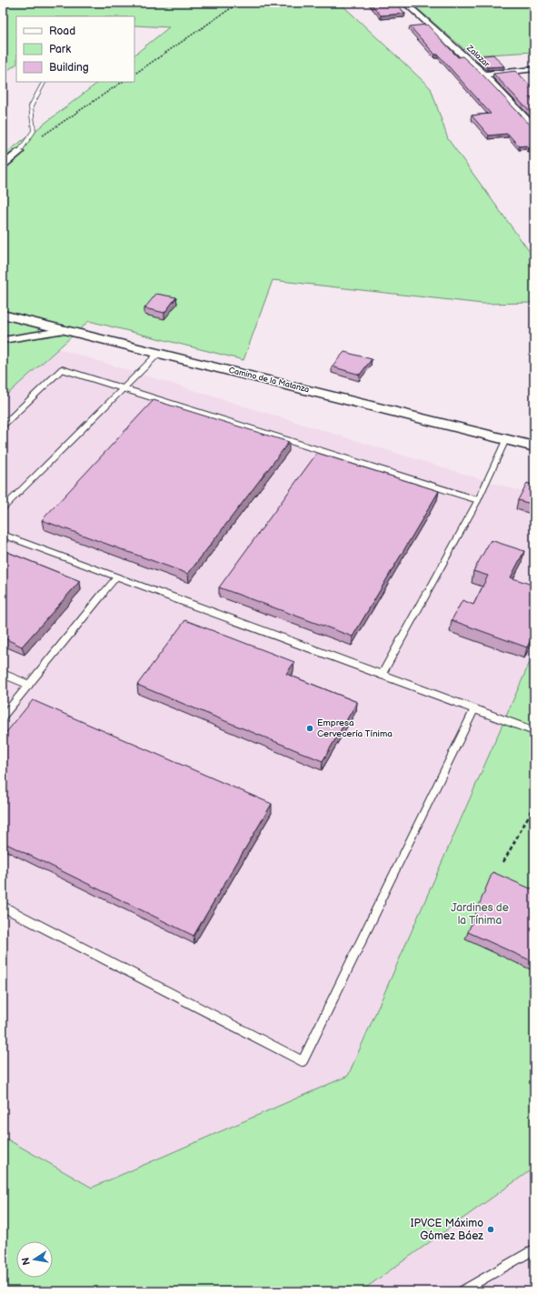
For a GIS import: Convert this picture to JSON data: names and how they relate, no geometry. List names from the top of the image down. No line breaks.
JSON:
{"streets":{"street":["Zalazar","Camino de la Matanza"]},"parks":["Jardines de la Tínima"],"places":["Empresa Cervecería Tínima","IPVCE Máximo Gómez Báez"],"legend":["Road","Park","Building"],"north":"left"}
